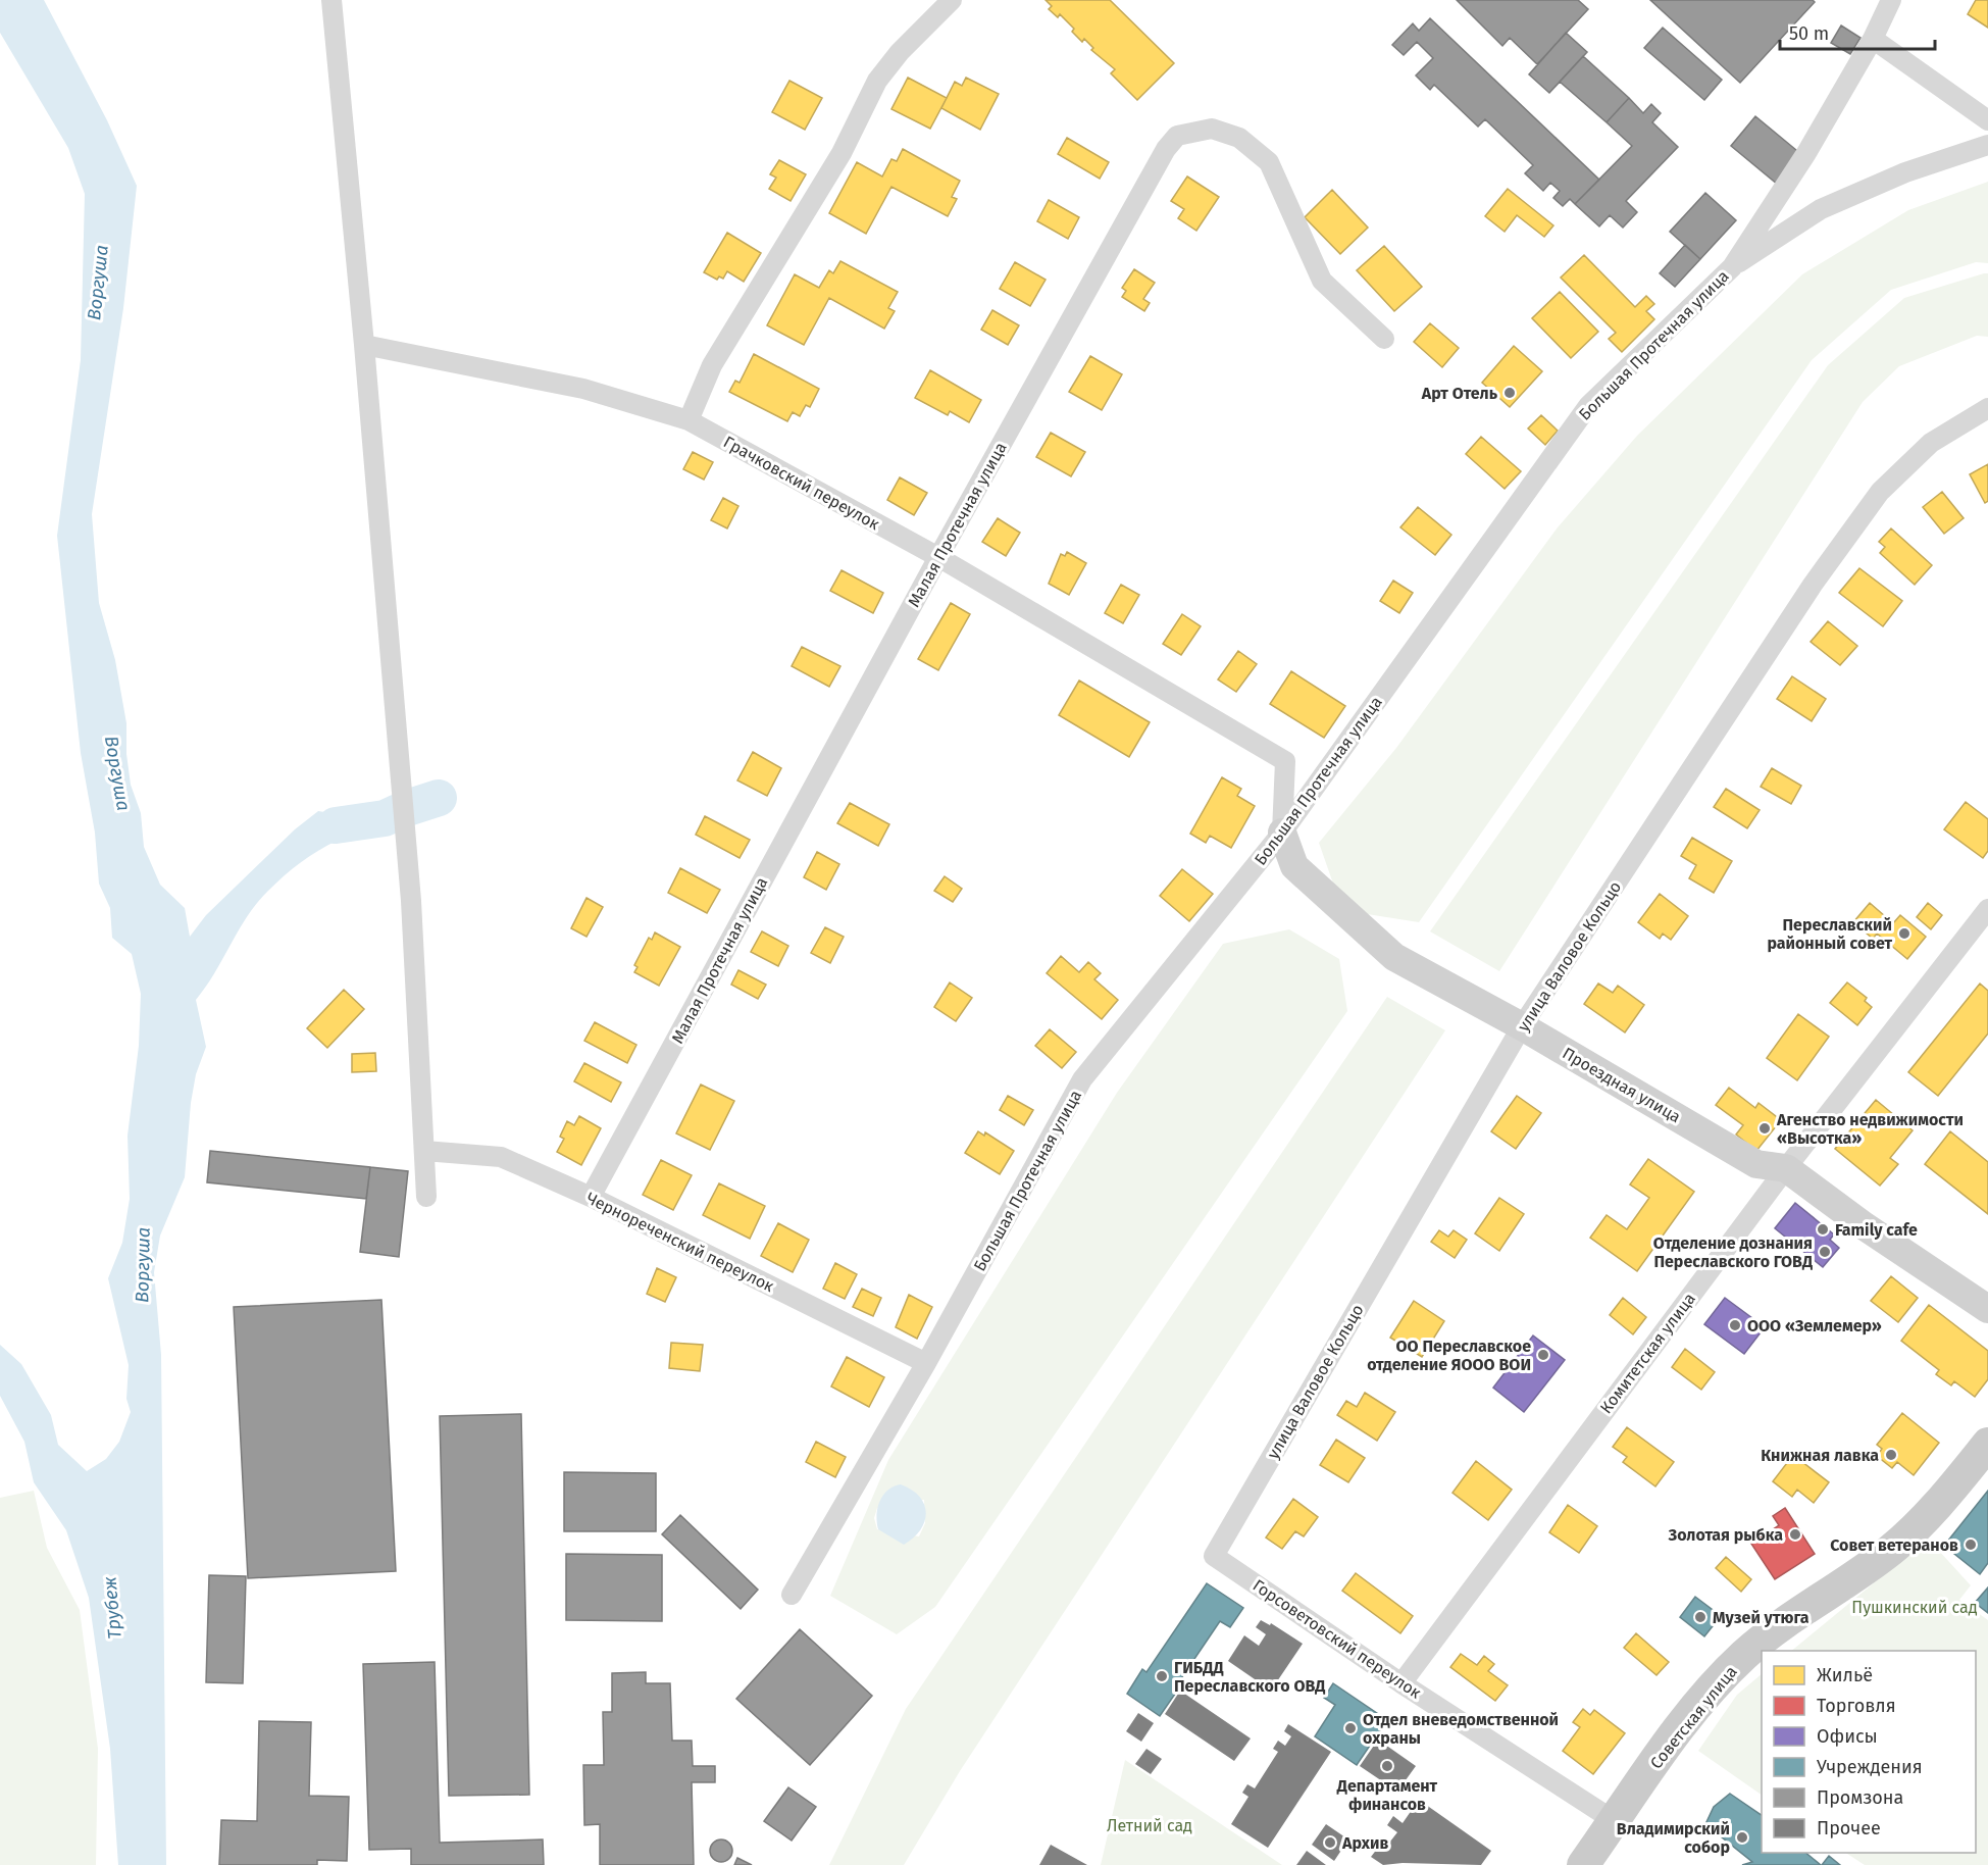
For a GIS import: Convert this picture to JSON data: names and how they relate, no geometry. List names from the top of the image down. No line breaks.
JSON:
{"streets":{"main road":["Советская улица"],"street":["Большая Протечная улица","Грачковский переулок","Малая Протечная улица","улица Валовое Кольцо","Проездная улица","Чернореченский переулок","Комитетская улица","Горсоветовский переулок"]},"crossings":[["Большая Протечная улица","Грачковский переулок"],["Большая Протечная улица","Проездная улица"],["Большая Протечная улица","Чернореченский переулок"],["Грачковский переулок","Малая Протечная улица"],["Грачковский переулок","Проездная улица"],["Малая Протечная улица","Чернореченский переулок"],["улица Валовое Кольцо","Проездная улица"],["улица Валовое Кольцо","Горсоветовский переулок"],["Проездная улица","Комитетская улица"],["Комитетская улица","Горсоветовский переулок"],["Горсоветовский переулок","Советская улица"]],"water":["Воргуша","Трубеж"],"parks":["Пушкинский сад","Летний сад"],"places":["Арт Отель","Переславский районный совет","Агенство недвижимости «Высотка»","Family cafe","Отделение дознания Переславского ГОВД","ООО «Землемер»","ОО Переславское отделение ЯООО ВОИ","Книжная лавка","Золотая рыбка","Совет ветеранов","Музей утюга","ГИБДД Переславского ОВД","Отдел вневедомственной охраны","Департамент финансов","Владимирский собор","Архив"],"legend":["Жильё","Торговля","Офисы","Учреждения","Промзона","Прочее"],"scale_bar":"50 m"}
